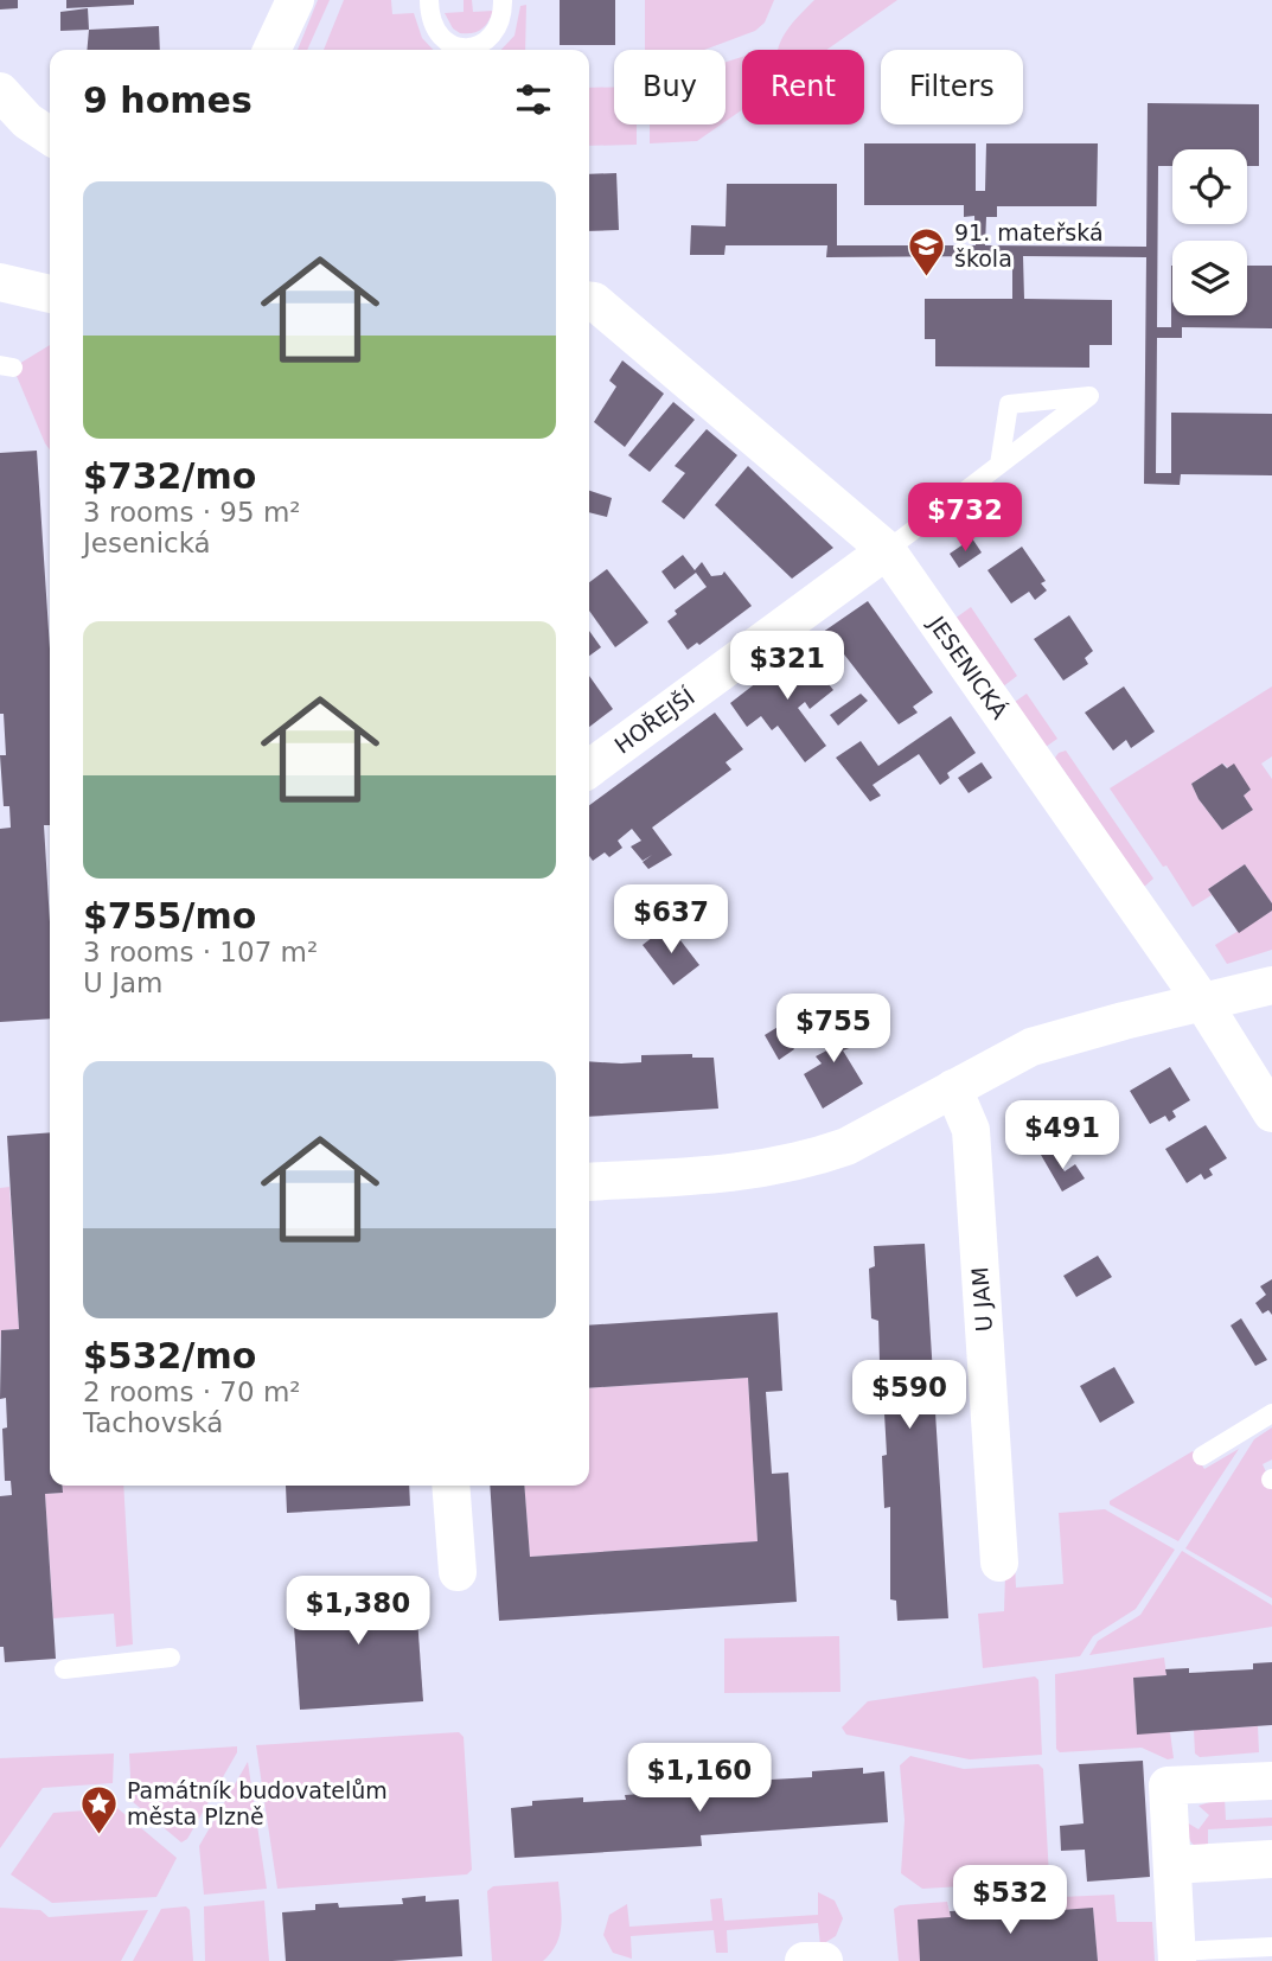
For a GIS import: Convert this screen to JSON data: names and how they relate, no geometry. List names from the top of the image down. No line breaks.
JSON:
{"streets":{"street":["JESENICKÁ","HOŘEJŠÍ","U JAM"]},"crossings":[["JESENICKÁ","HOŘEJŠÍ"]],"places":{"school or university":["91. mateřská škola"],"place":["Památník budovatelům města Plzně"]},"page":{"chip":["Buy","Rent","Filters"],"heading":"9 homes","list":[{"name":"$732/mo","note":"3 rooms · 95 m² · Jesenická"},{"name":"$755/mo","note":"3 rooms · 107 m² · U Jam"},{"name":"$532/mo","note":"2 rooms · 70 m² · Tachovská"}],"price":["$732","$321","$637","$755","$491","$590","$1,380","$1,160","$532"]}}
